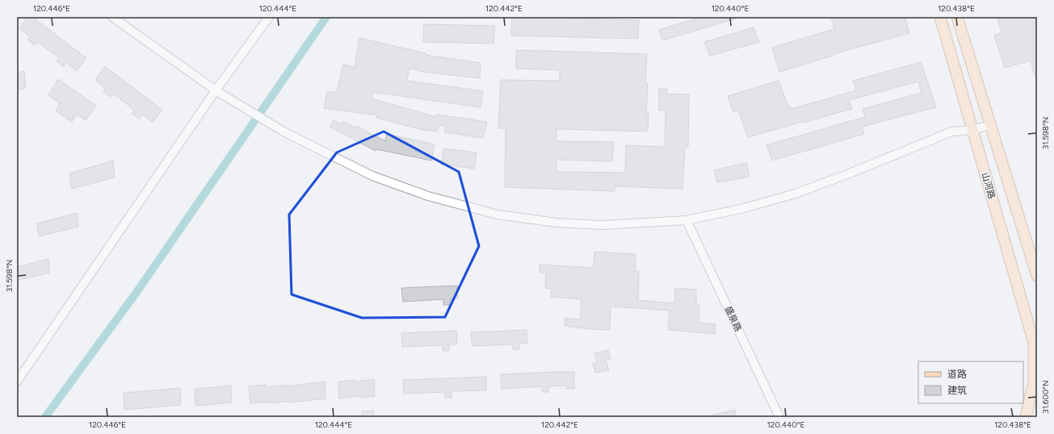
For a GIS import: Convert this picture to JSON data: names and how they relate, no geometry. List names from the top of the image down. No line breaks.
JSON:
{"streets":{"main road":["山河路"],"street":["盛泉路"]},"legend":["道路","建筑"],"coordinates":["120.446°E","120.444°E","120.442°E","120.440°E","120.438°E","31.598°N","31.600°N"]}
